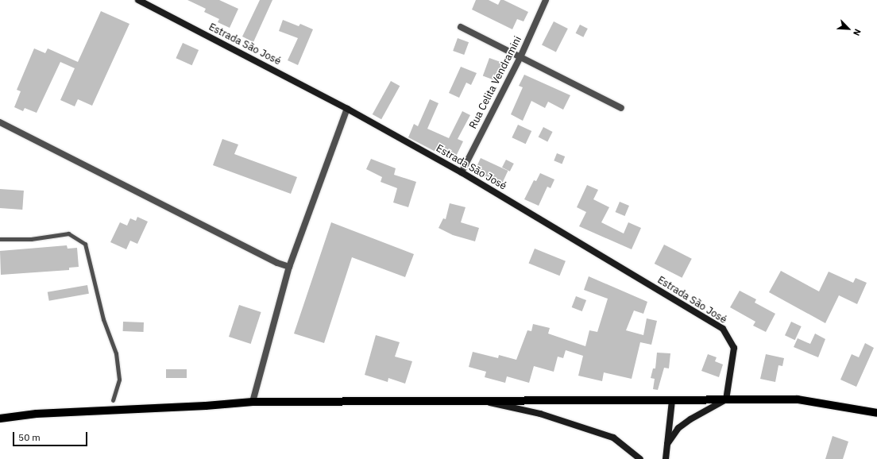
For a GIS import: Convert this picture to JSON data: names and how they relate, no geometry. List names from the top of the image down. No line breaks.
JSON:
{"streets":{"street":["Estrada São José","Rua Celita Vendramini"]},"crossings":[["Estrada São José","Rua Celita Vendramini"]],"scale_bar":"50 m","north":"bottom right"}
